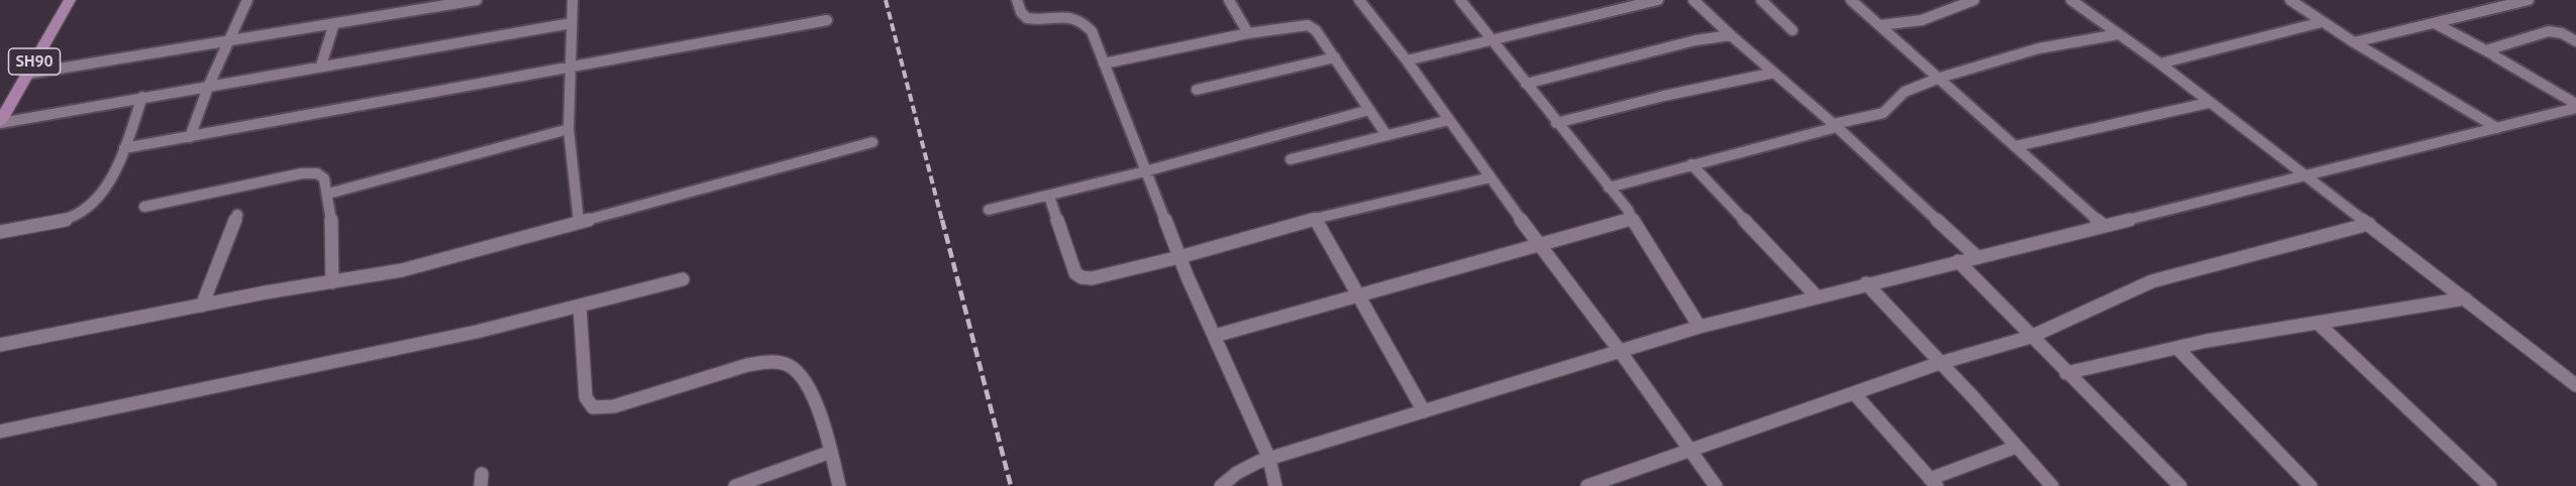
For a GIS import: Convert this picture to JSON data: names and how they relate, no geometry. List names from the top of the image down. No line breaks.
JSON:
{"streets":{"main road":["SH90"]}}
